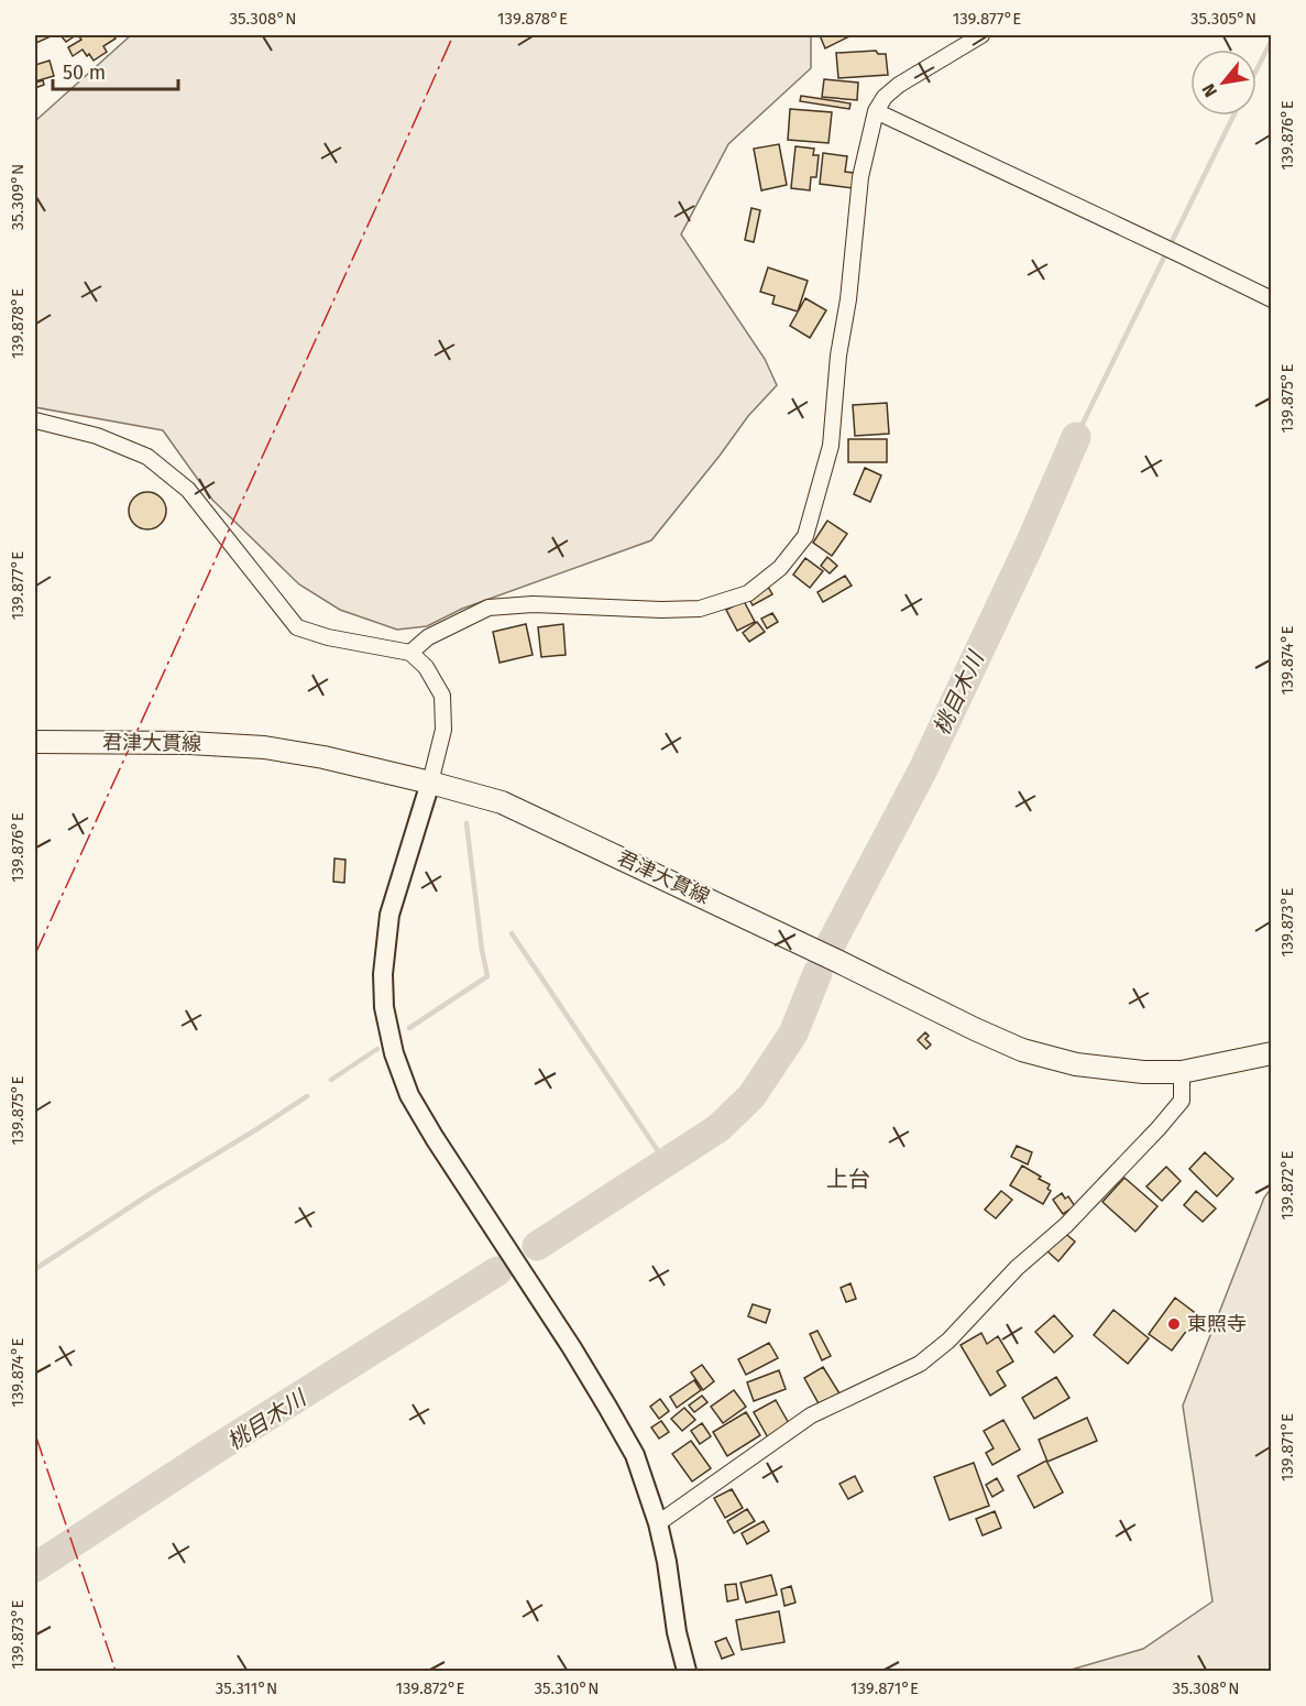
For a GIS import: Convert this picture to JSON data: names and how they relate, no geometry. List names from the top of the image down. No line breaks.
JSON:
{"streets":{"main road":["君津大貫線"]},"districts":["上台"],"water":["桃目木川"],"places":["東照寺"],"scale_bar":"50 m","north":"bottom left","coordinates":["35.308°N","139.878°E","139.877°E","35.305°N","139.876°E","35.309°N","139.875°E","139.874°E","139.873°E","139.872°E","139.871°E","35.311°N","35.310°N"]}
